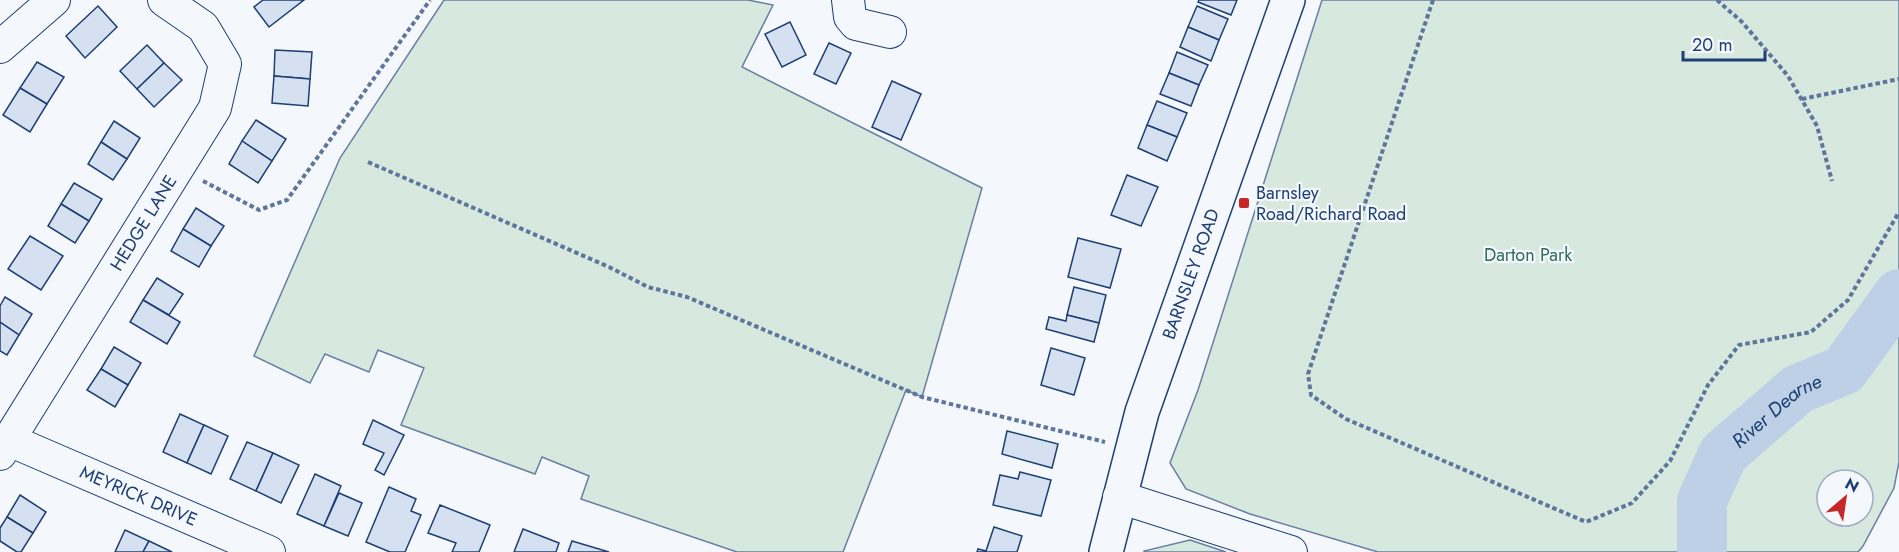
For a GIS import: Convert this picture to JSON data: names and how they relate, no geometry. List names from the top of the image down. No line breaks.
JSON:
{"streets":{"highway":["BARNSLEY ROAD"],"street":["HEDGE LANE","MEYRICK DRIVE"]},"crossings":[["HEDGE LANE","MEYRICK DRIVE"]],"water":["River Dearne"],"parks":["Darton Park"],"places":{"transit":["Barnsley Road/Richard Road"]},"scale_bar":"20 m","north":"top right"}
